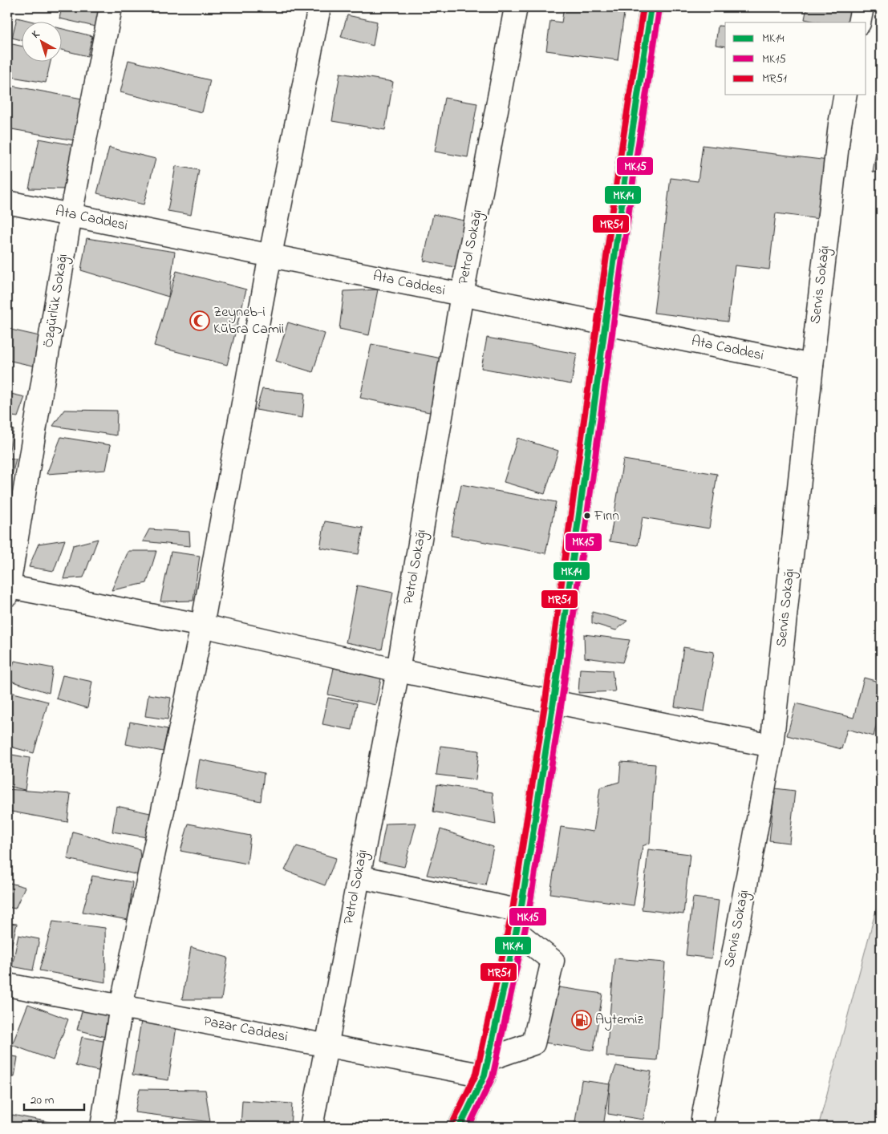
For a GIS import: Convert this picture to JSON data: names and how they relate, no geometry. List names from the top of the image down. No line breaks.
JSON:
{"streets":{"street":["Ata Caddesi","Petrol Sokağı","Servis Sokağı","Özgürlük Sokağı","Pazar Caddesi"]},"crossings":[["Ata Caddesi","Petrol Sokağı"],["Ata Caddesi","Servis Sokağı"],["Ata Caddesi","Özgürlük Sokağı"],["Petrol Sokağı","Pazar Caddesi"]],"places":{"mosque":["Zeyneb-i Kübra Camii"],"other":["Fırın"],"fuel station":["Aytemiz"]},"lines":["transit line MK14","transit line MR51","transit line MK15"],"legend":["MK14","MK15","MR51"],"scale_bar":"20 m","north":"top left"}
